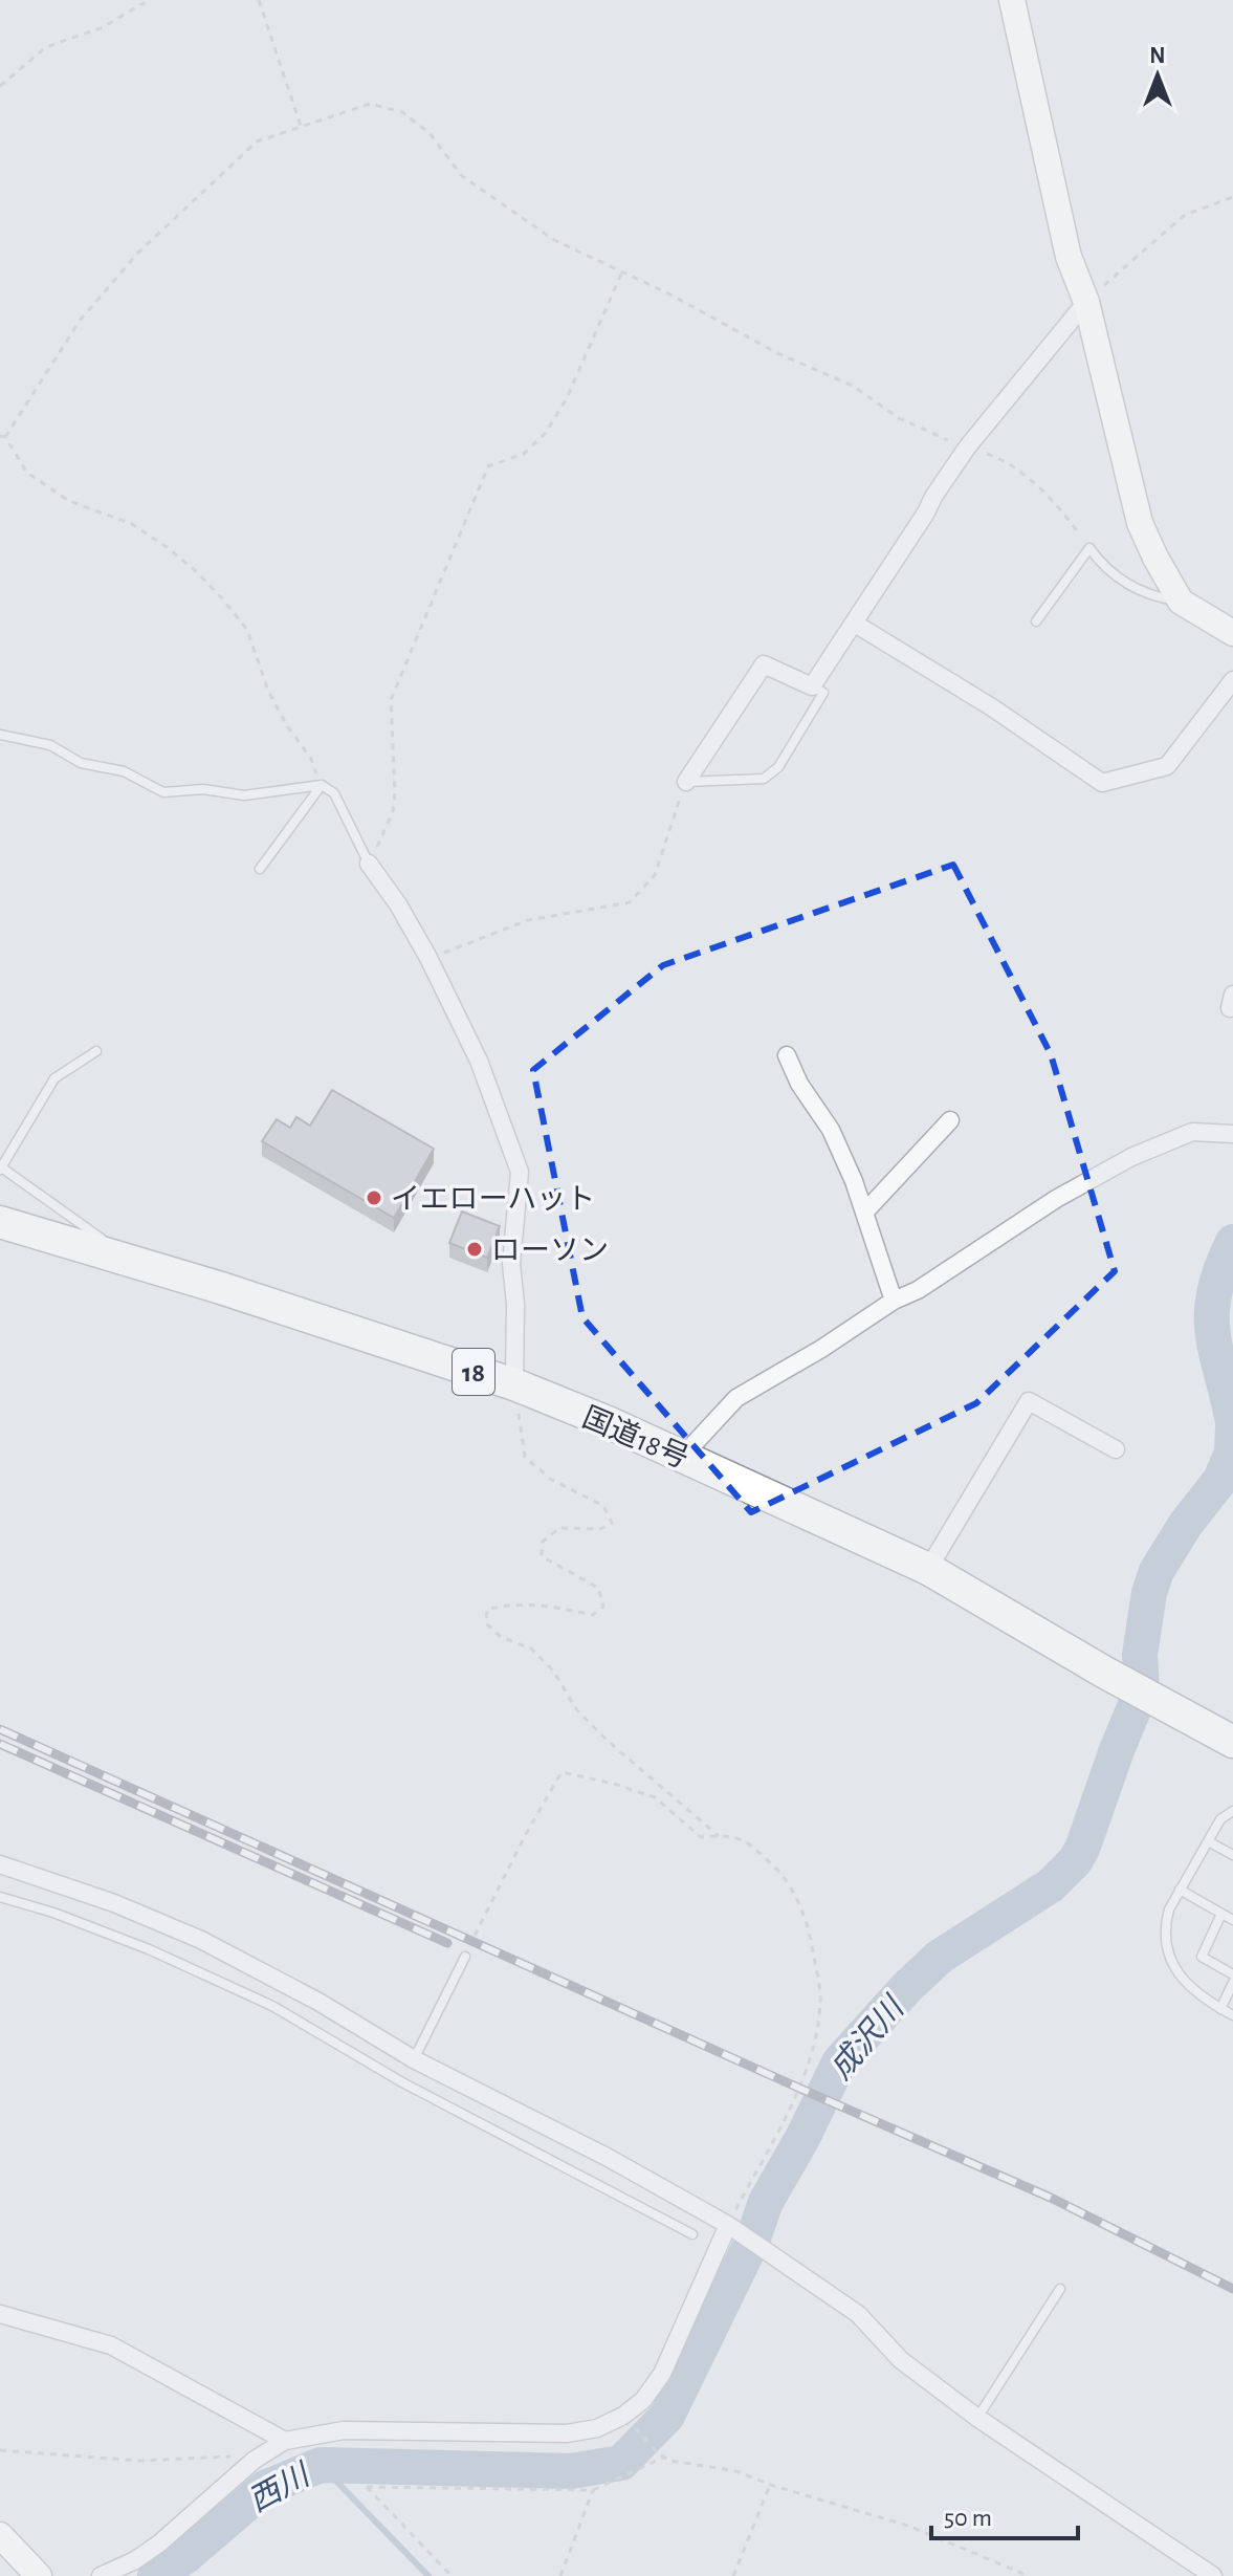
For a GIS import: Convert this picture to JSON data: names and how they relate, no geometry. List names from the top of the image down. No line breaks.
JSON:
{"streets":{"highway":["18","国道18号"]},"water":["成沢川","西川"],"places":["イエローハット","ローソン"],"scale_bar":"50 m","north":"top"}
